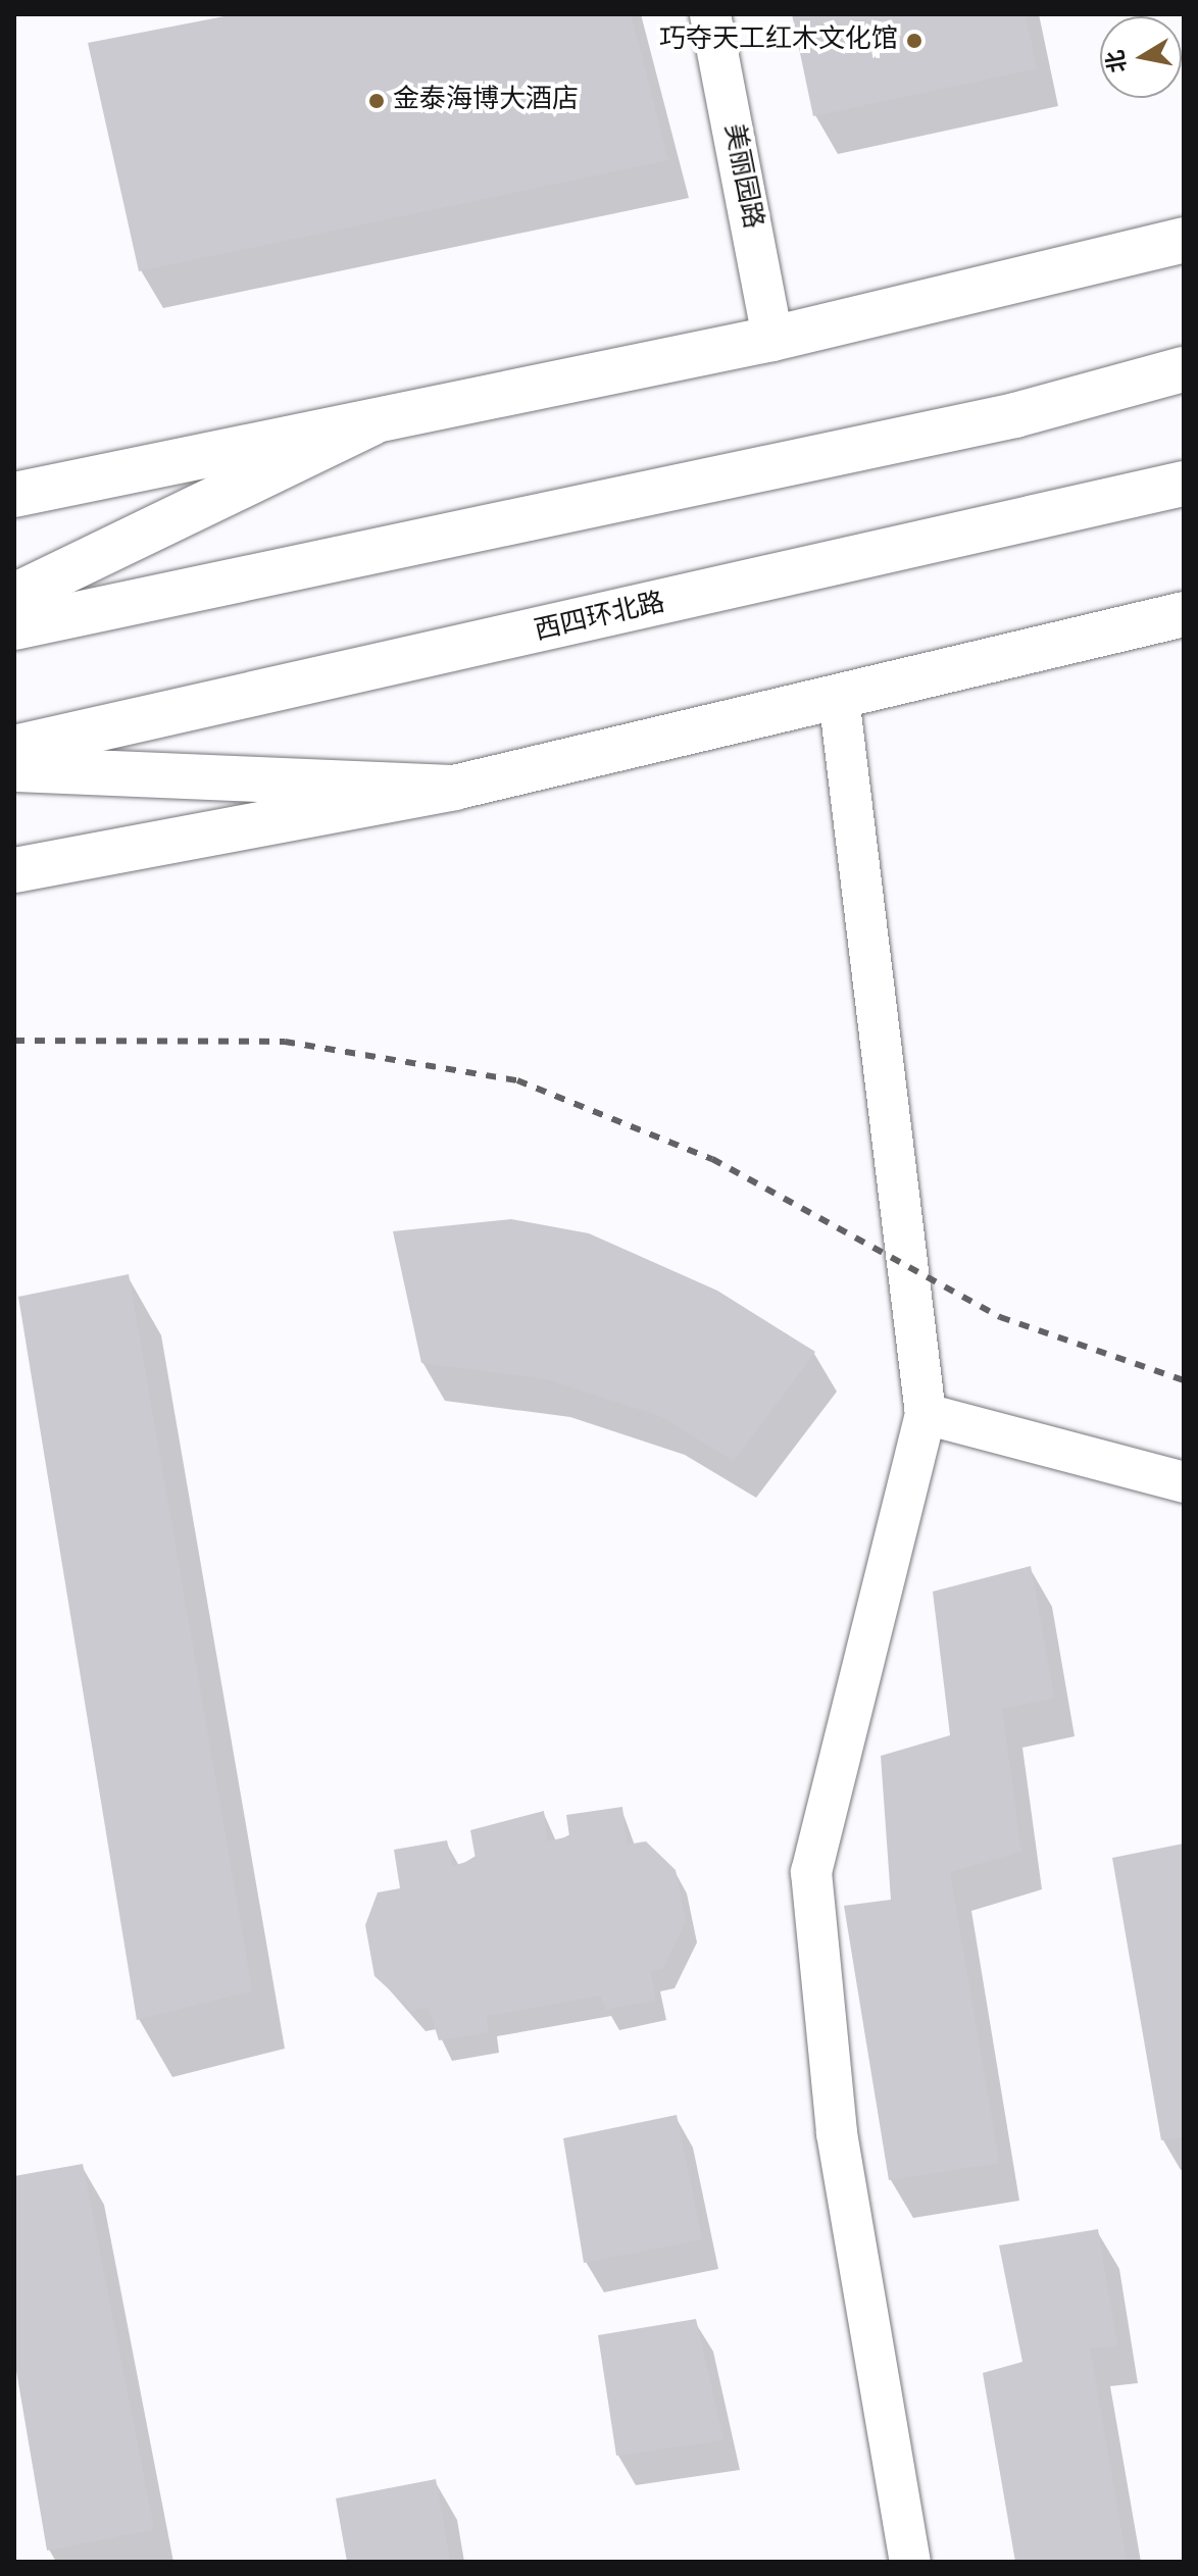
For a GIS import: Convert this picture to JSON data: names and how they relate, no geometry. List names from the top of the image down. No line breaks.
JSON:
{"streets":{"main road":["西四环北路"],"street":["美丽园路"]},"places":["巧夺天工红木文化馆","金泰海博大酒店"],"north":"left"}
